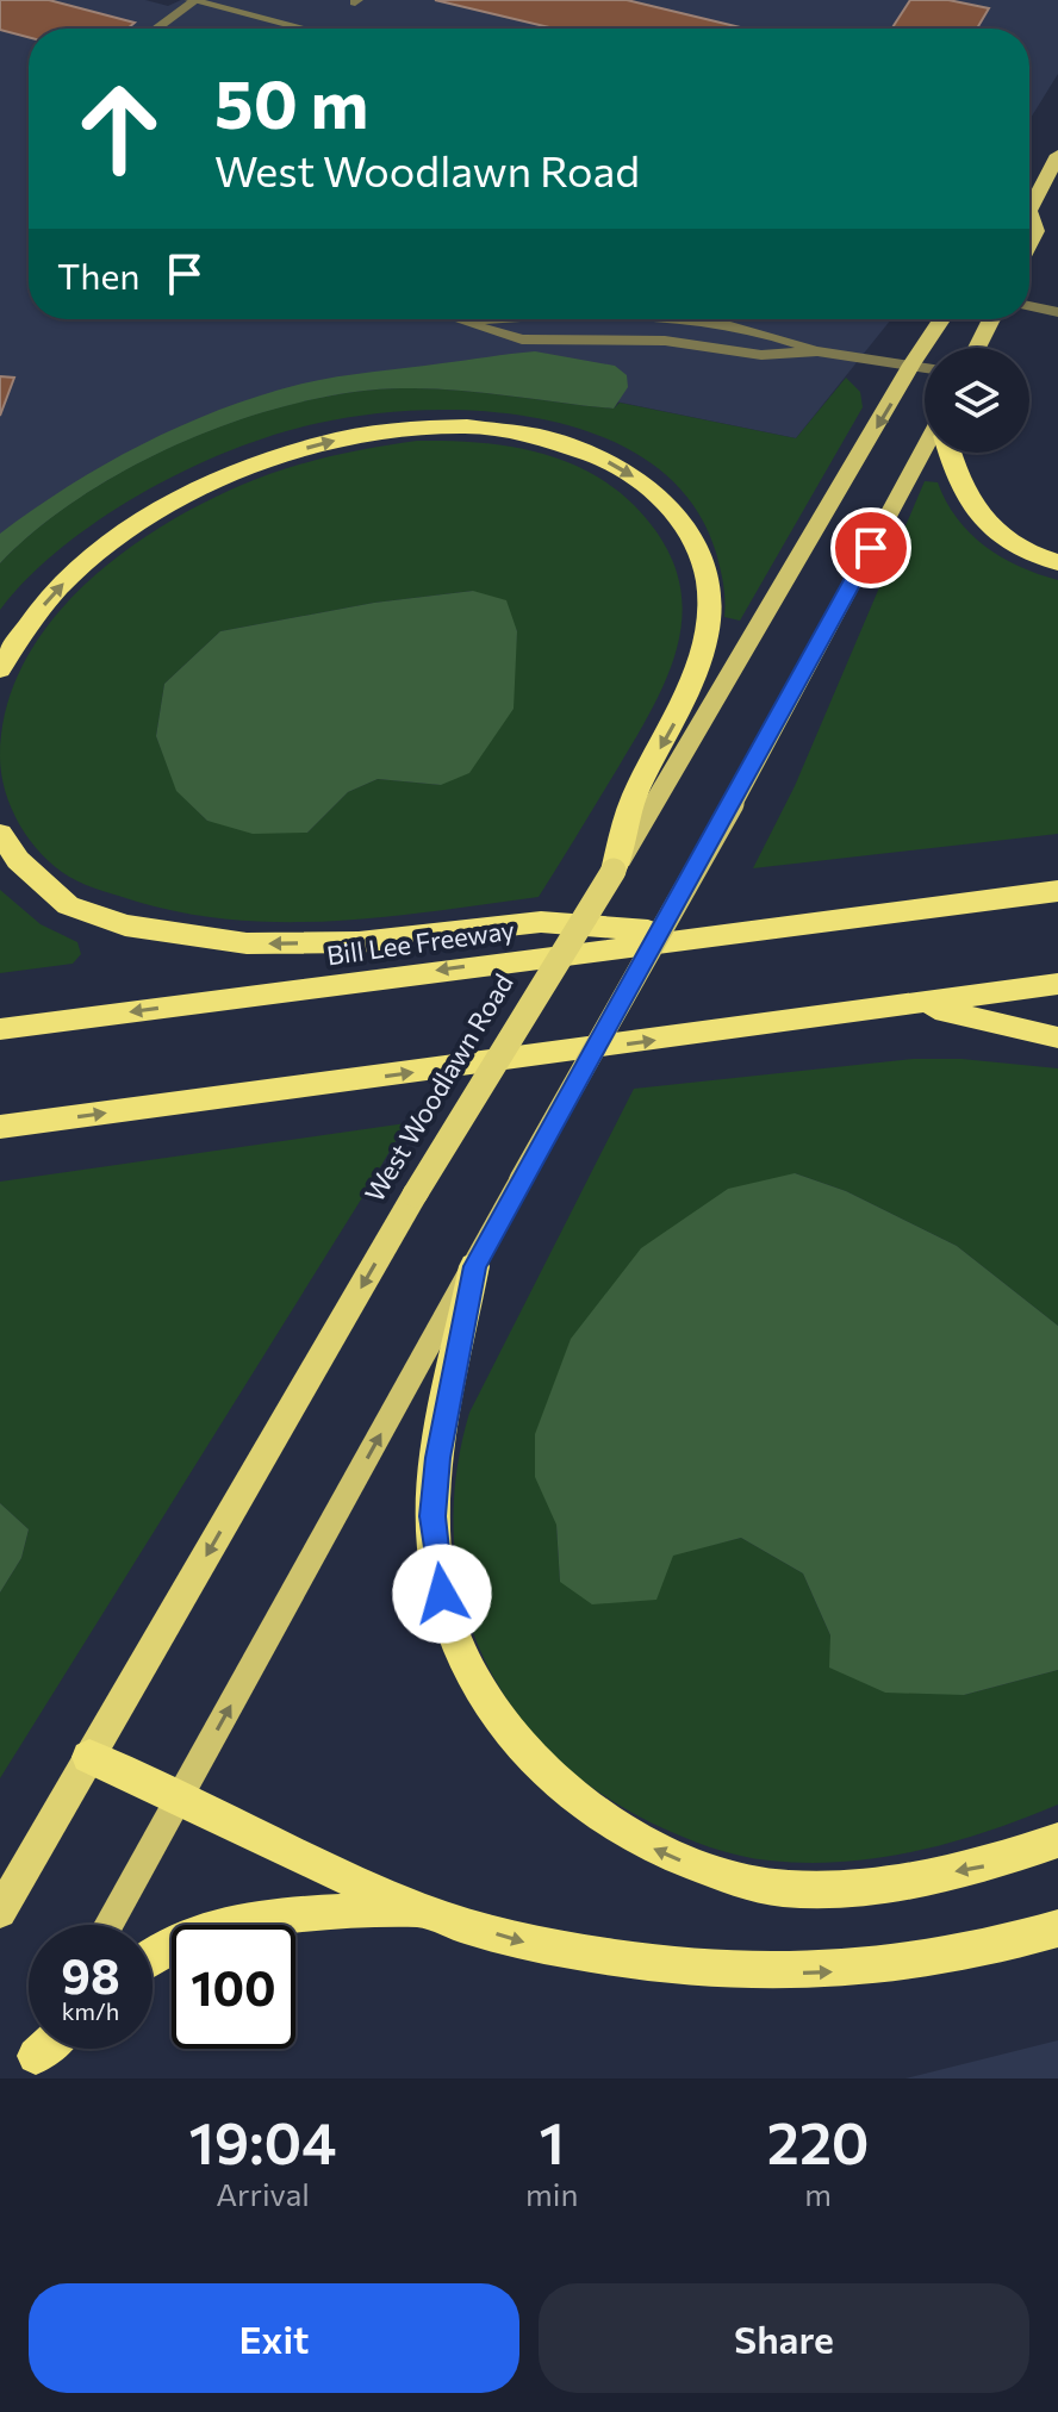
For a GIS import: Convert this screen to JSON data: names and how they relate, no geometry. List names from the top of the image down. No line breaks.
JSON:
{"streets":{"highway":["Bill Lee Freeway","West Woodlawn Road"]},"one_way":["West Woodlawn Road"],"page":{"turn":["50 m","West Woodlawn Road"],"then":"Then","speed":"98 km/h","limit":"100","eta":["19:04","Arrival","1","min","220","m"],"buttons":["Exit","Share"]}}
